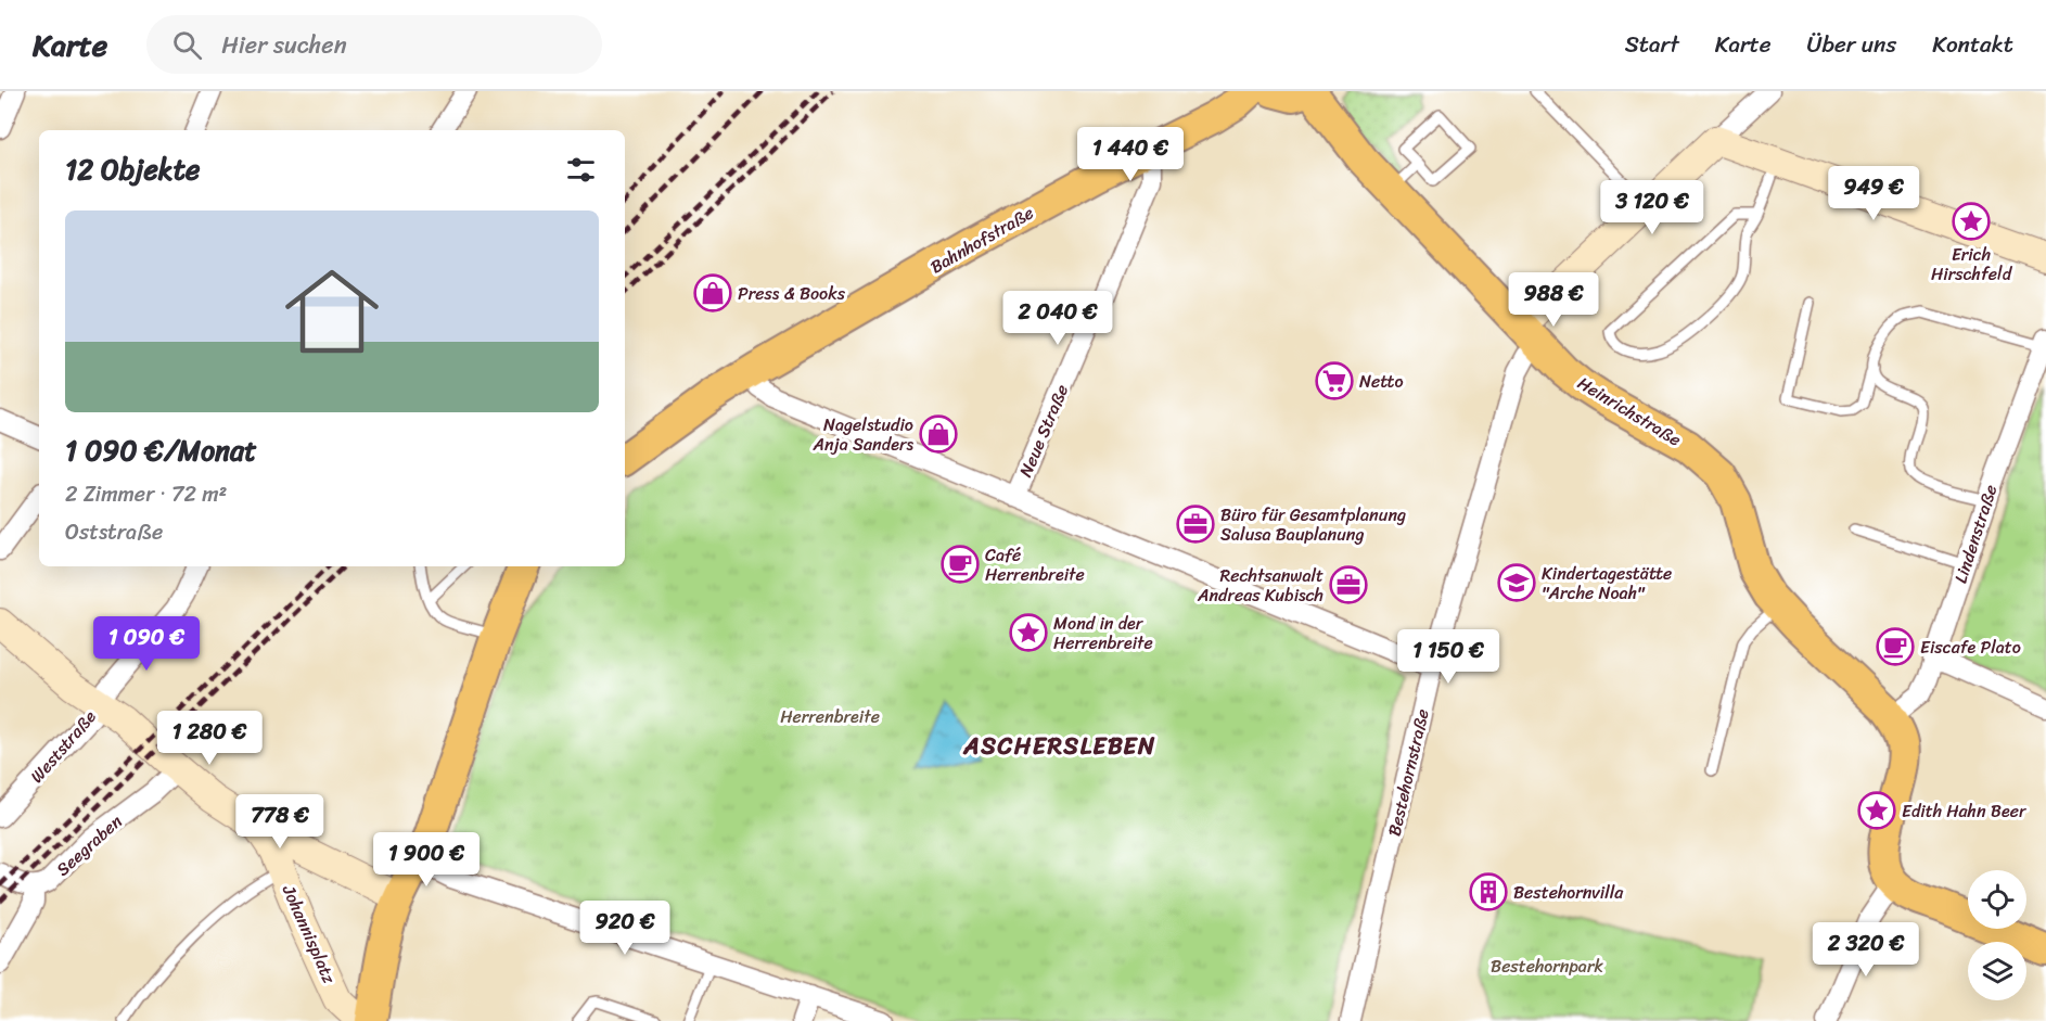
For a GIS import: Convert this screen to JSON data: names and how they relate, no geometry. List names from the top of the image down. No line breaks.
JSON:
{"streets":{"main road":["Bahnhofstraße","Heinrichstraße","Johannisplatz"],"street":["Neue Straße","Lindenstraße","Weststraße","Bestehornstraße","Seegraben"]},"crossings":[["Bahnhofstraße","Neue Straße"],["Heinrichstraße","Lindenstraße"],["Heinrichstraße","Bestehornstraße"]],"districts":["ASCHERSLEBEN"],"parks":["Herrenbreite","Bestehornpark"],"places":{"place":["Erich Hirschfeld","Mond in der Herrenbreite","Edith Hahn Beer"],"shop":["Press & Books","Nagelstudio Anja Sanders"],"supermarket":["Netto"],"office":["Büro für Gesamtplanung Salusa Bauplanung","Rechtsanwalt Andreas Kubisch"],"cafe":["Café Herrenbreite","Eiscafe Plato"],"school or university":["Kindertagestätte \"Arche Noah\""],"building":["Bestehornvilla"]},"page":{"header":"Karte","search":"Hier suchen","nav":["Start","Karte","Über uns","Kontakt"],"price":["1 440 €","949 €","3 120 €","988 €","2 040 €","1 090 €","1 150 €","1 280 €","778 €","1 900 €","920 €","2 320 €"],"heading":"12 Objekte","list":[{"name":"1 090 €/Monat","note":"2 Zimmer · 72 m² · Oststraße"}]}}
